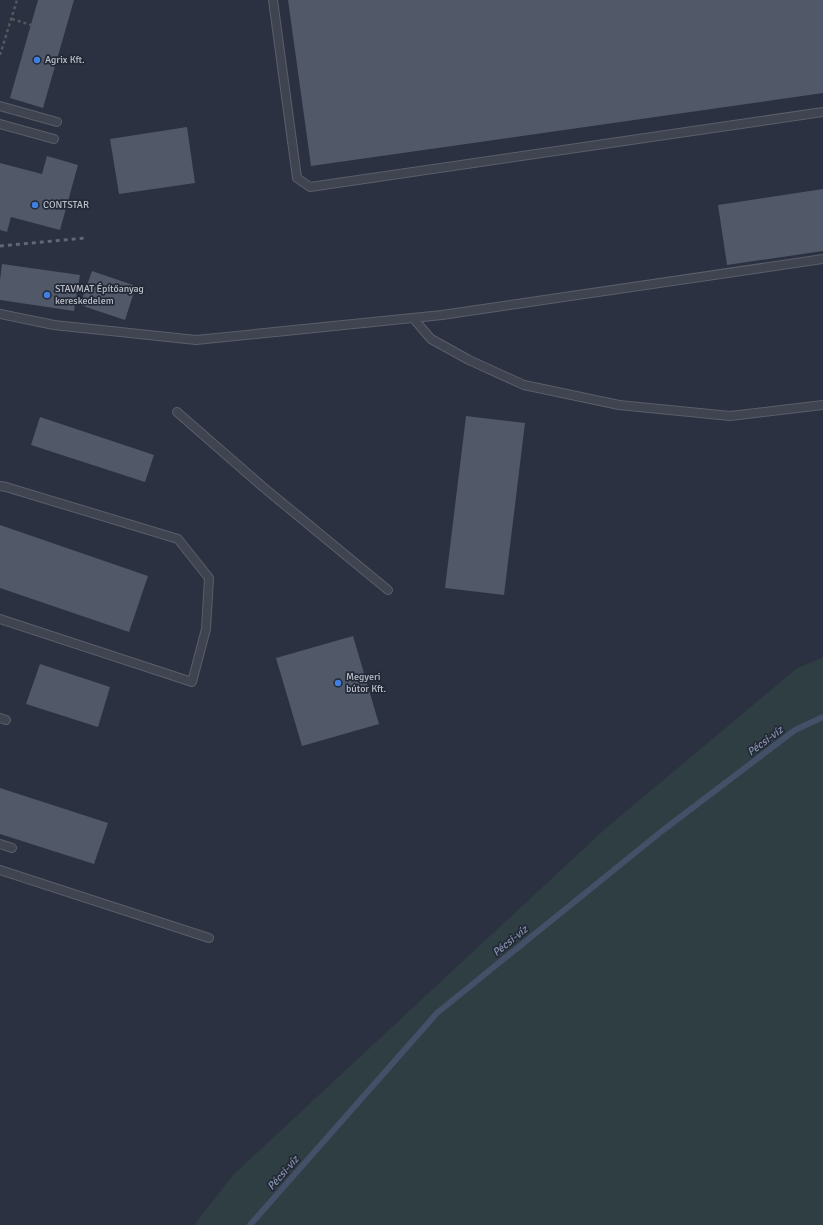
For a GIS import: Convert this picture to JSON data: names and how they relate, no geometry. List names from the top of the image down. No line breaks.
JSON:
{"water":["Pécsi-víz"],"places":["Agrix Kft.","CONTSTAR","STAVMAT Építőanyag kereskedelem","Megyeri bútor Kft."]}
